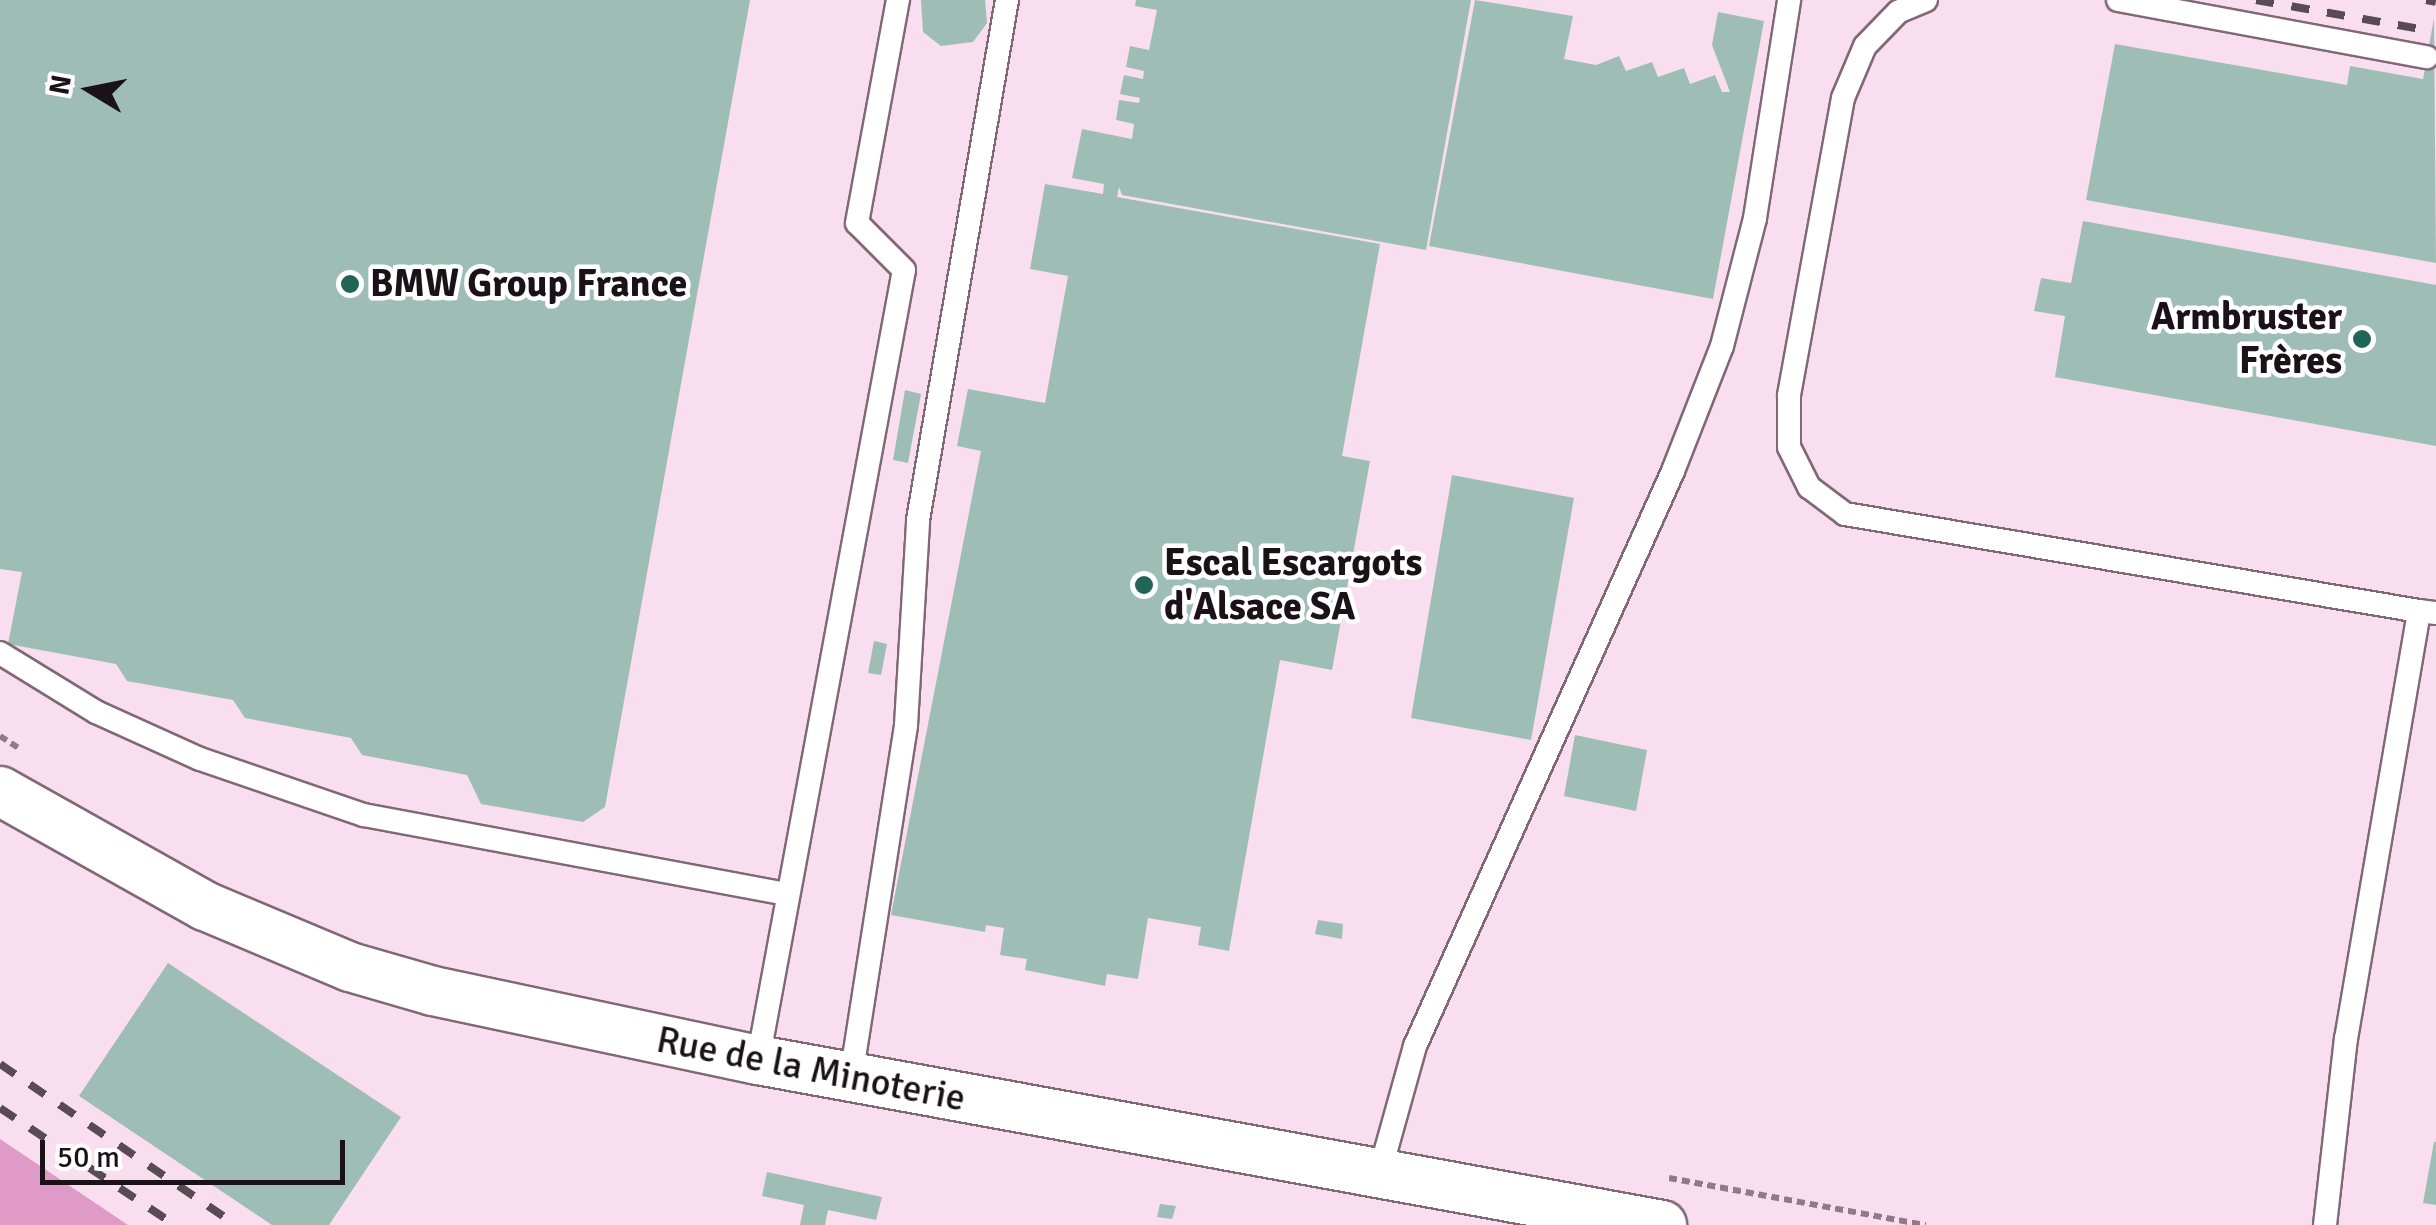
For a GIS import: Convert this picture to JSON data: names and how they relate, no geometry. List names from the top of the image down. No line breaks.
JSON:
{"streets":{"street":["Rue de la Minoterie"]},"places":["BMW Group France","Armbruster Frères","Escal Escargots d'Alsace SA"],"scale_bar":"50 m","north":"left"}
